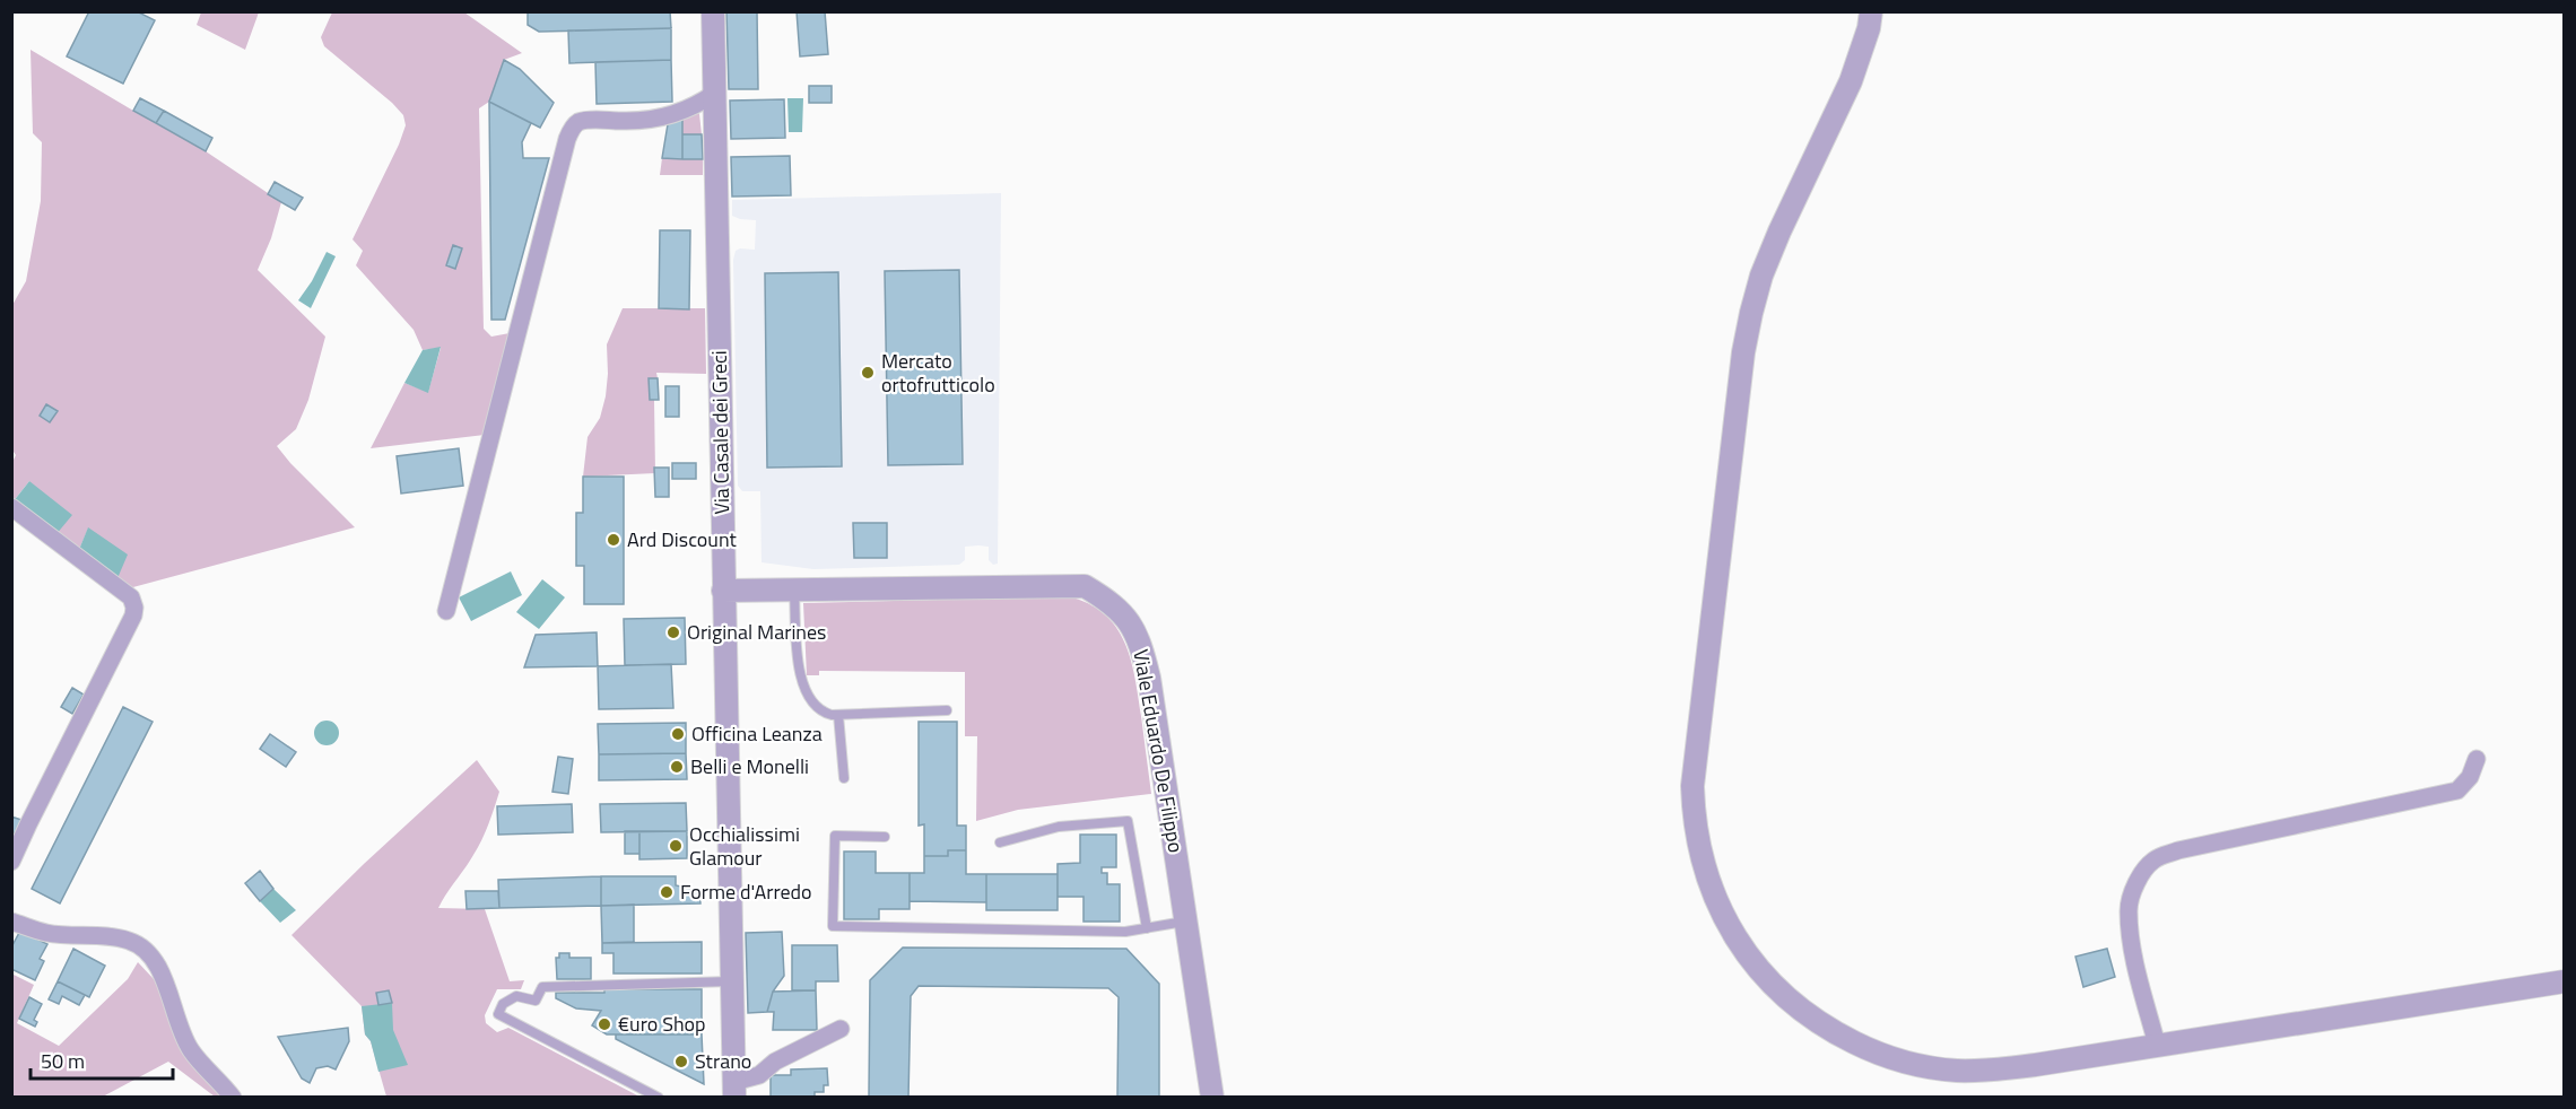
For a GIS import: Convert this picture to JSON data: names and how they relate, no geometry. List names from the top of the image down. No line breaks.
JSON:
{"streets":{"street":["Via Casale dei Greci","Viale Eduardo De Filippo"]},"crossings":[["Via Casale dei Greci","Viale Eduardo De Filippo"]],"places":["Mercato ortofrutticolo","Ard Discount","Original Marines","Officina Leanza","Belli e Monelli","Occhialissimi Glamour","Forme d'Arredo","€uro Shop","Strano"],"scale_bar":"50 m"}
